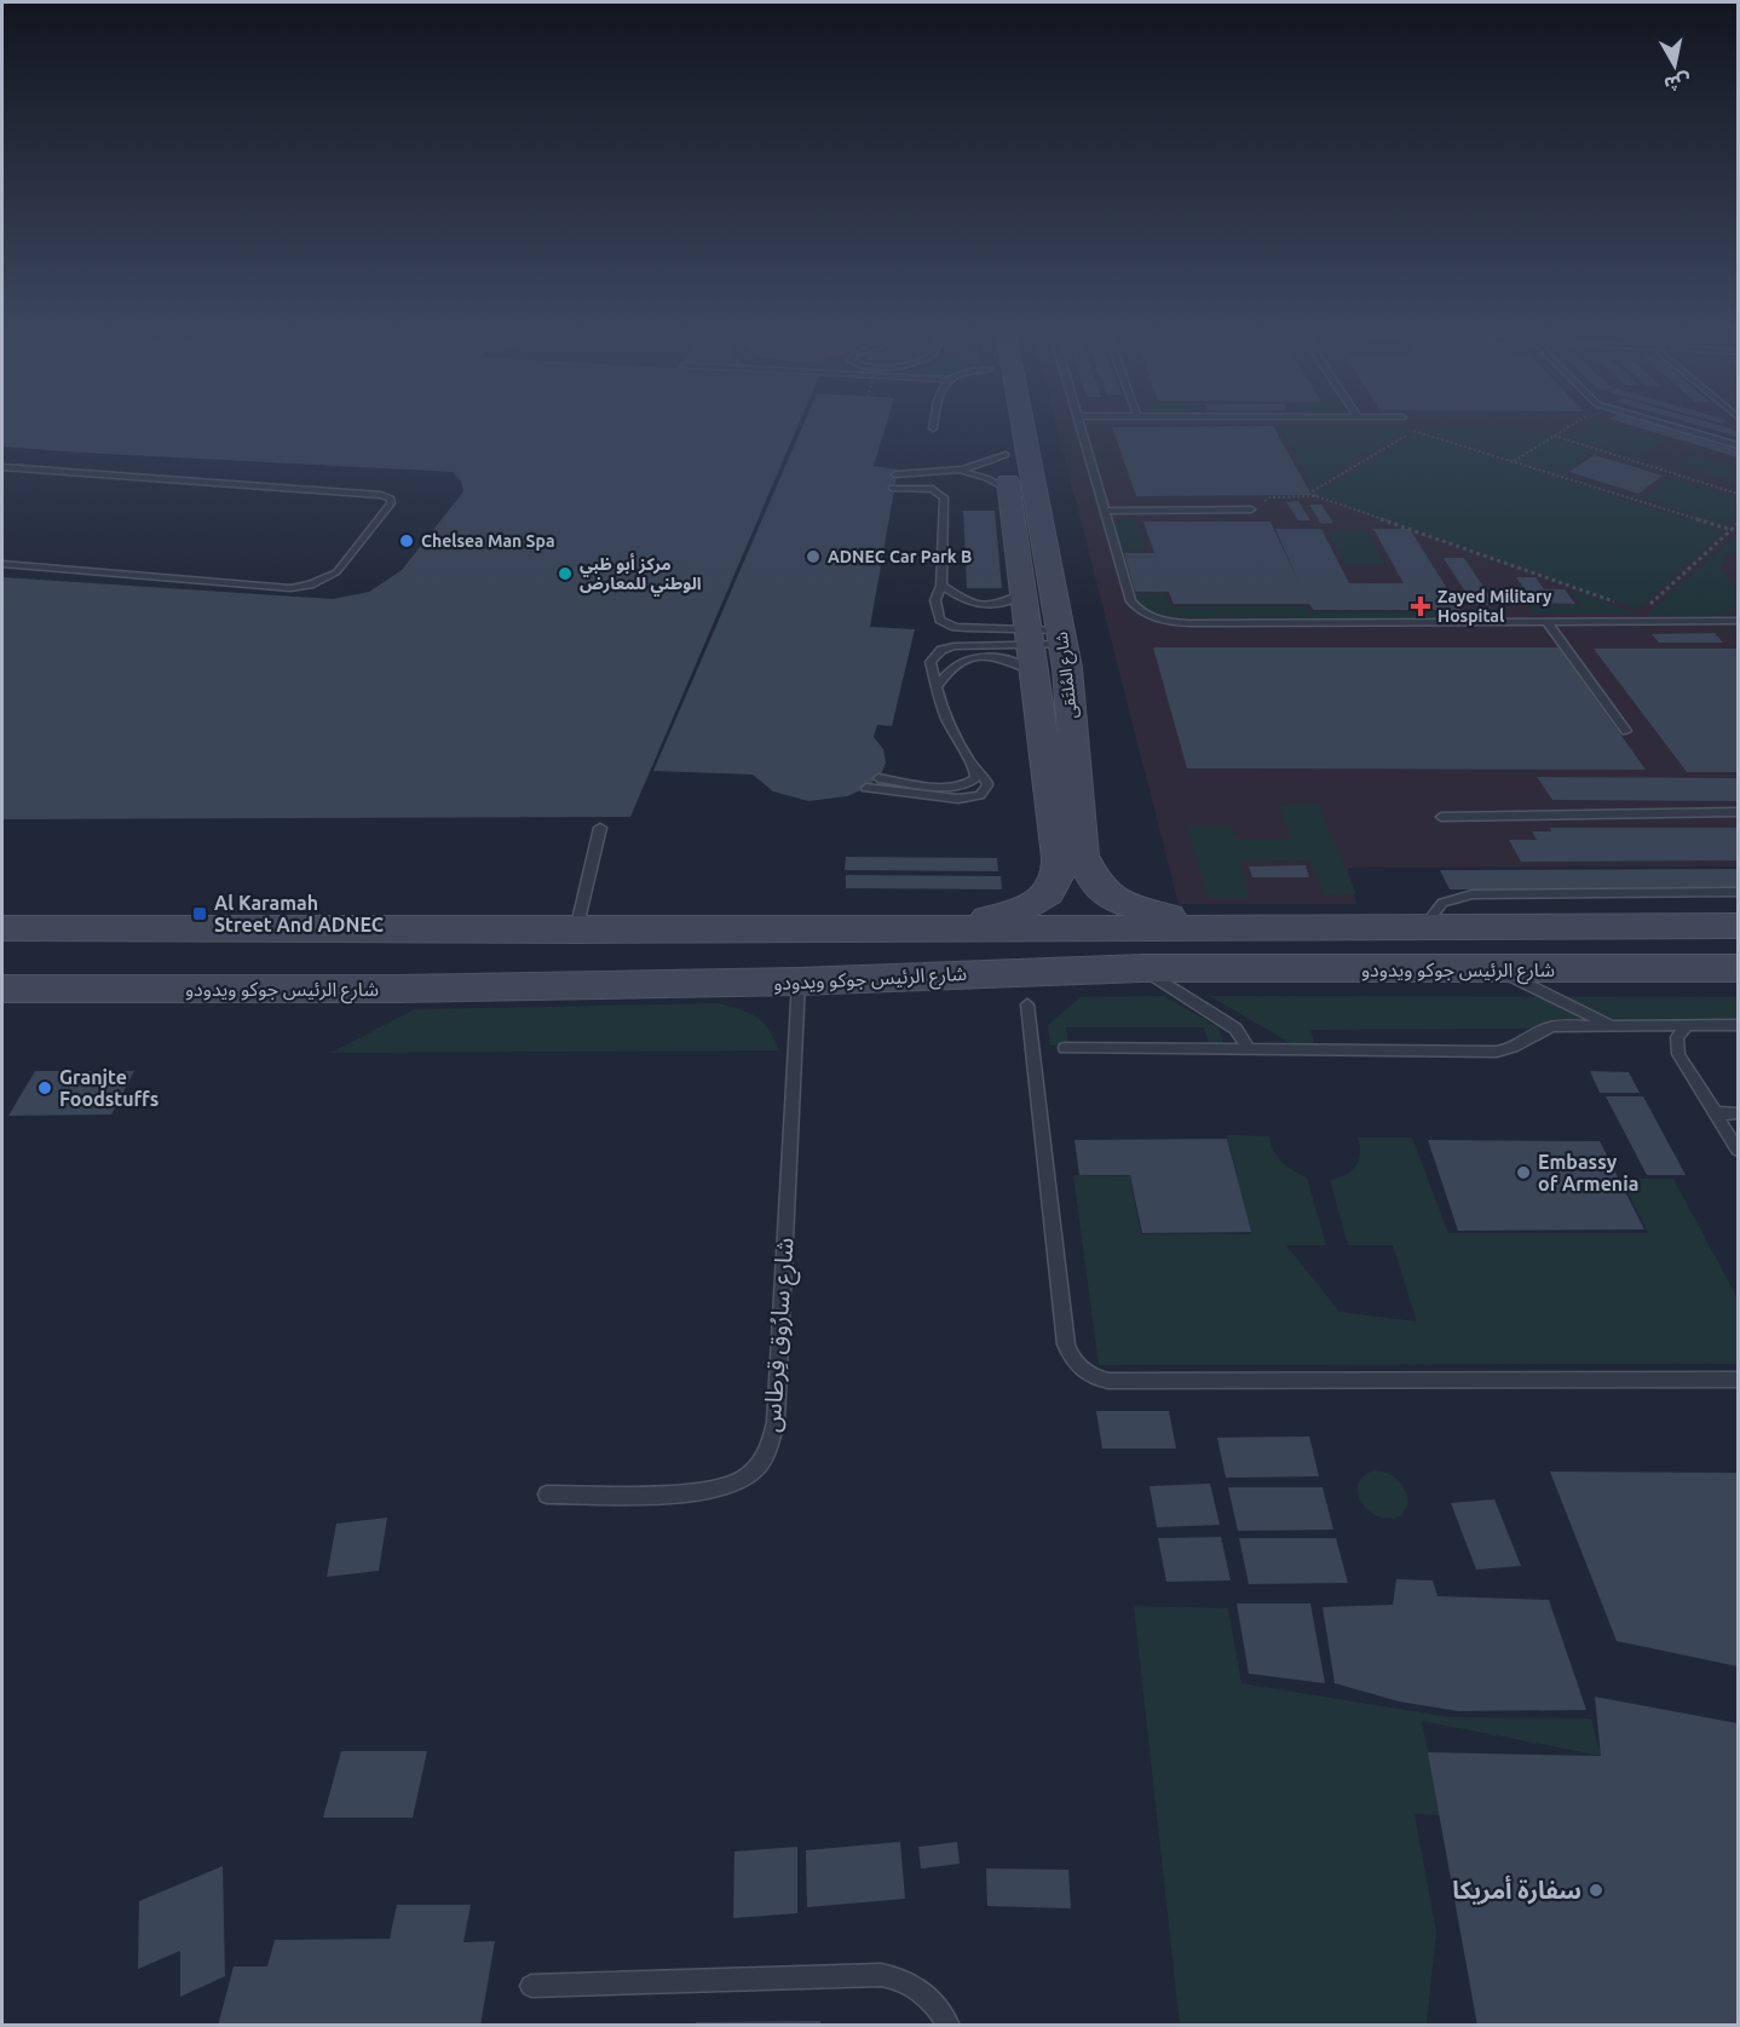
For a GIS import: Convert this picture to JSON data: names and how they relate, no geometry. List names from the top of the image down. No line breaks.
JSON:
{"streets":{"street":["شارع المُلتَقى","شارع الرئيس جوكو ويدودو"],"lane":["شارع سارُوق قِرطاس"]},"crossings":[["شارع الرئيس جوكو ويدودو","شارع سارُوق قِرطاس"]],"places":{"other":["Chelsea Man Spa","ADNEC Car Park B","مركز أبو ظبي الوطني للمعارض","Granjte Foodstuffs","Embassy of Armenia","سفارة أمريكا"],"health":["Zayed Military Hospital"],"transit":["Al Karamah Street And ADNEC"]},"north":"bottom"}
